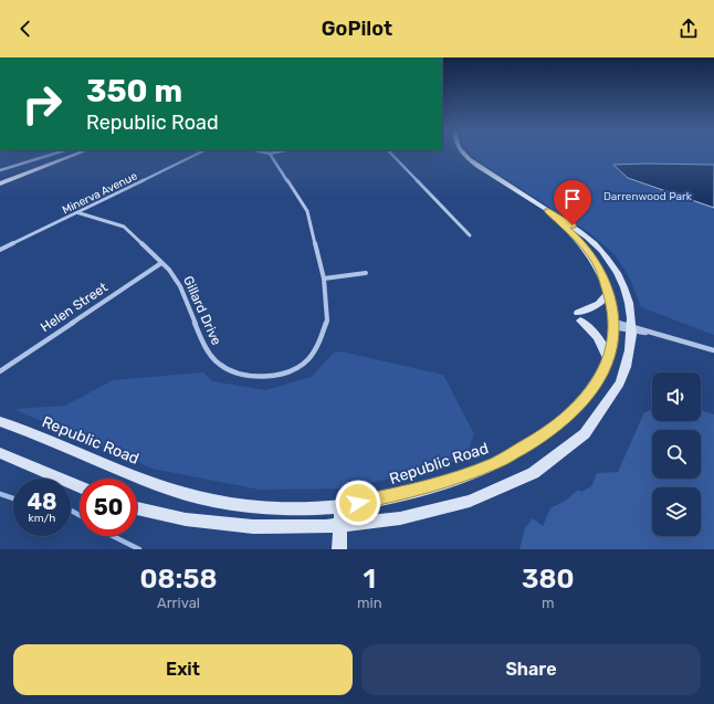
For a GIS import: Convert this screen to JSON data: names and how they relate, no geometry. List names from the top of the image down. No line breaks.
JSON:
{"streets":{"main road":["Republic Road"],"street":["Minerva Avenue","Helen Street","Gillard Drive"]},"crossings":[["Minerva Avenue","Gillard Drive"],["Helen Street","Gillard Drive"]],"parks":["Darrenwood Park"],"page":{"header":"GoPilot","turn":["350 m","Republic Road"],"speed":"48 km/h","limit":"50","eta":["08:58","Arrival","1","min","380","m"],"buttons":["Exit","Share"]}}
